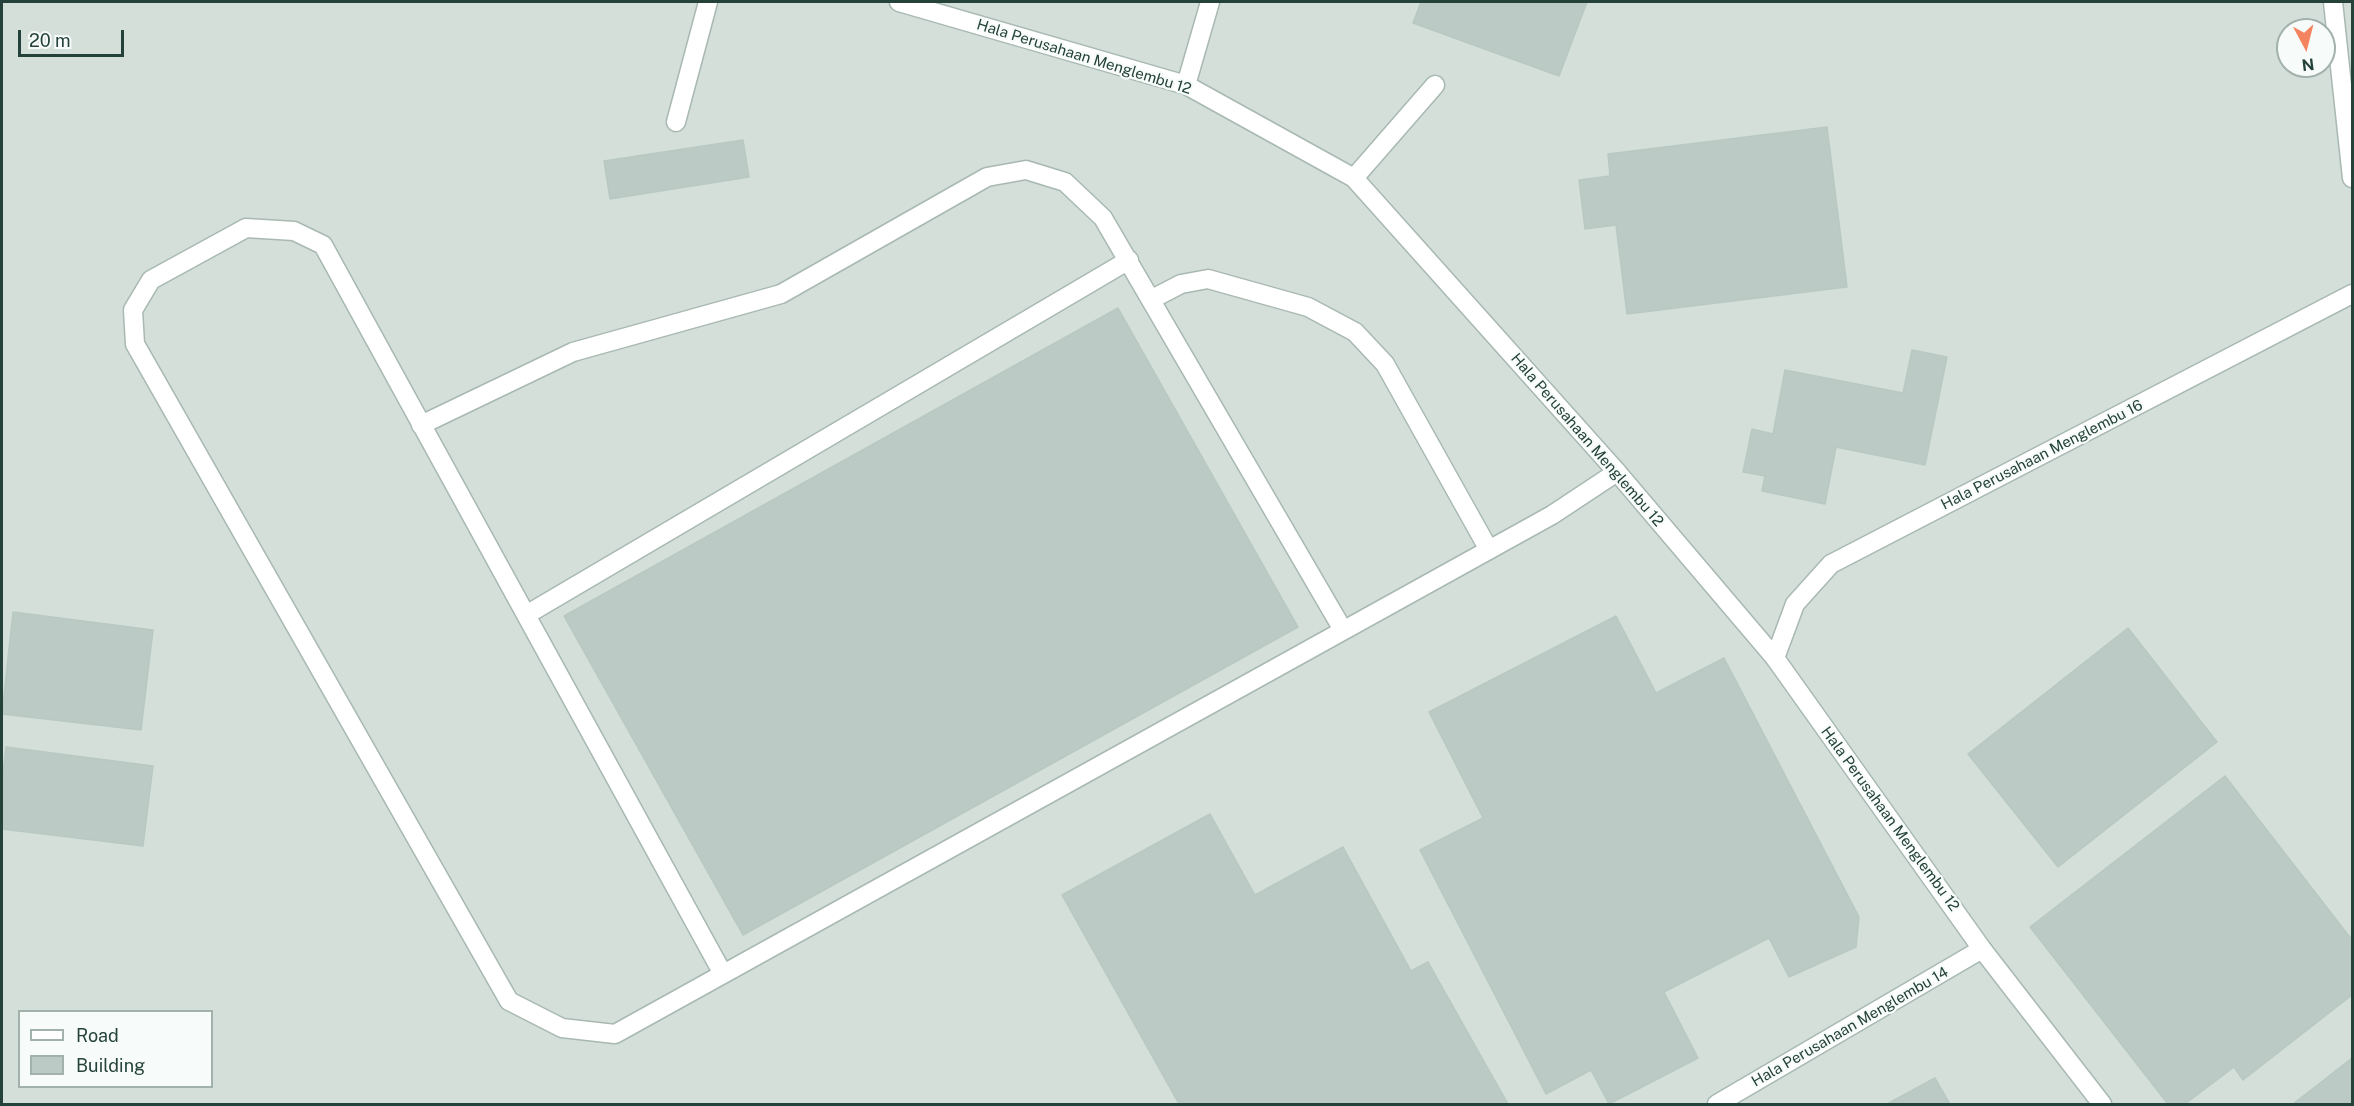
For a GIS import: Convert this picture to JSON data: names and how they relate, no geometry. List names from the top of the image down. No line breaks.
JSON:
{"streets":{"street":["Hala Perusahaan Menglembu 12","Hala Perusahaan Menglembu 16","Hala Perusahaan Menglembu 14"]},"crossings":[["Hala Perusahaan Menglembu 12","Hala Perusahaan Menglembu 16"],["Hala Perusahaan Menglembu 12","Hala Perusahaan Menglembu 14"]],"legend":["Road","Building"],"scale_bar":"20 m","north":"bottom"}
